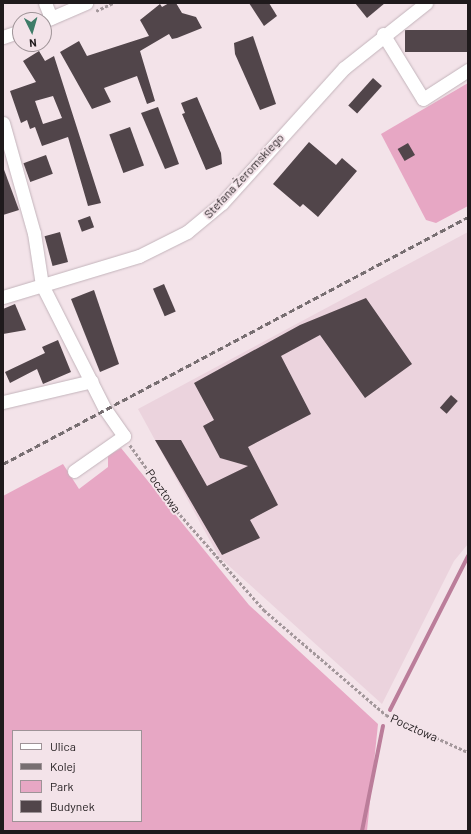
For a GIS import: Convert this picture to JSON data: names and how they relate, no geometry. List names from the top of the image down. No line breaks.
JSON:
{"streets":{"street":["Stefana Żeromskiego"],"path":["Pocztowa"]},"legend":["Ulica","Kolej","Park","Budynek"],"north":"bottom"}
